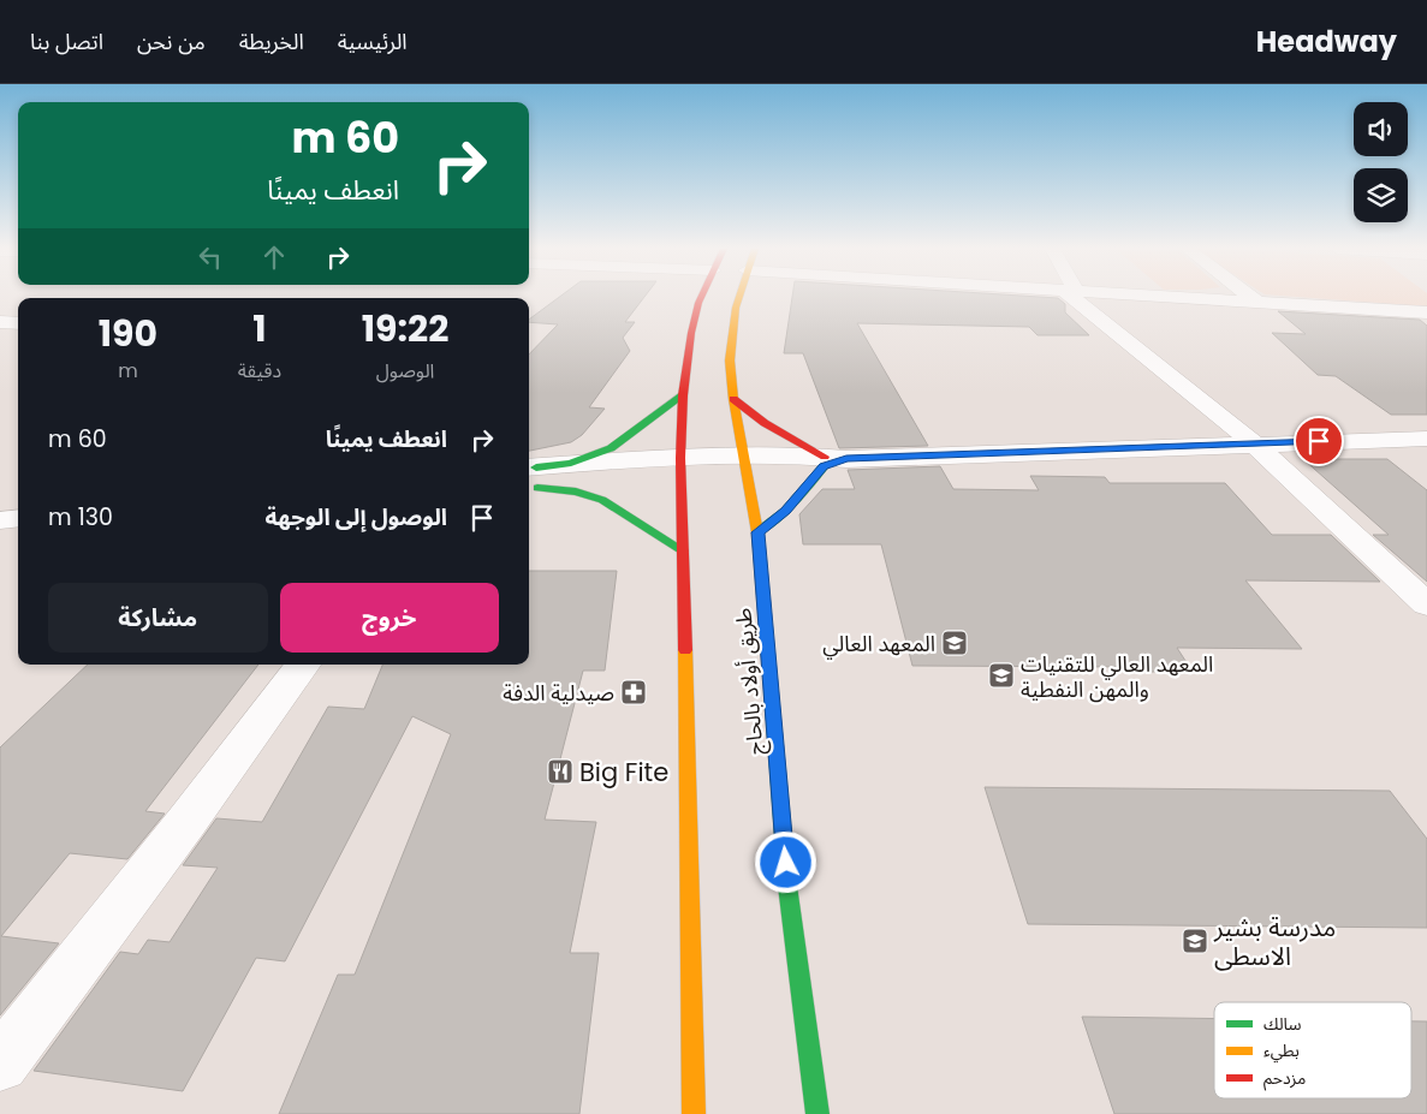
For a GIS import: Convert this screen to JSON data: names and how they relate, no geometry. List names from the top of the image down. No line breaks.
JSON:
{"streets":{"main road":["طريق أولاد بالحاج"]},"places":{"school or university":["المعهد العالي","المعهد العالي للتقنيات والمهن النفطية","مدرسة بشير الاسطى"],"pharmacy":["صيدلية الدفة"],"restaurant":["Big Fite"]},"legend":["سالك","بطيء","مزدحم"],"page":{"header":"Headway","nav":["الرئيسية","الخريطة","من نحن","اتصل بنا"],"turn":["60 m","انعطف يمينًا"],"eta":["19:22","الوصول","1","دقيقة","190","m"],"list":[{"name":"انعطف يمينًا","value":"60 m"},{"name":"الوصول إلى الوجهة","value":"130 m"}],"buttons":["خروج","مشاركة"]}}
